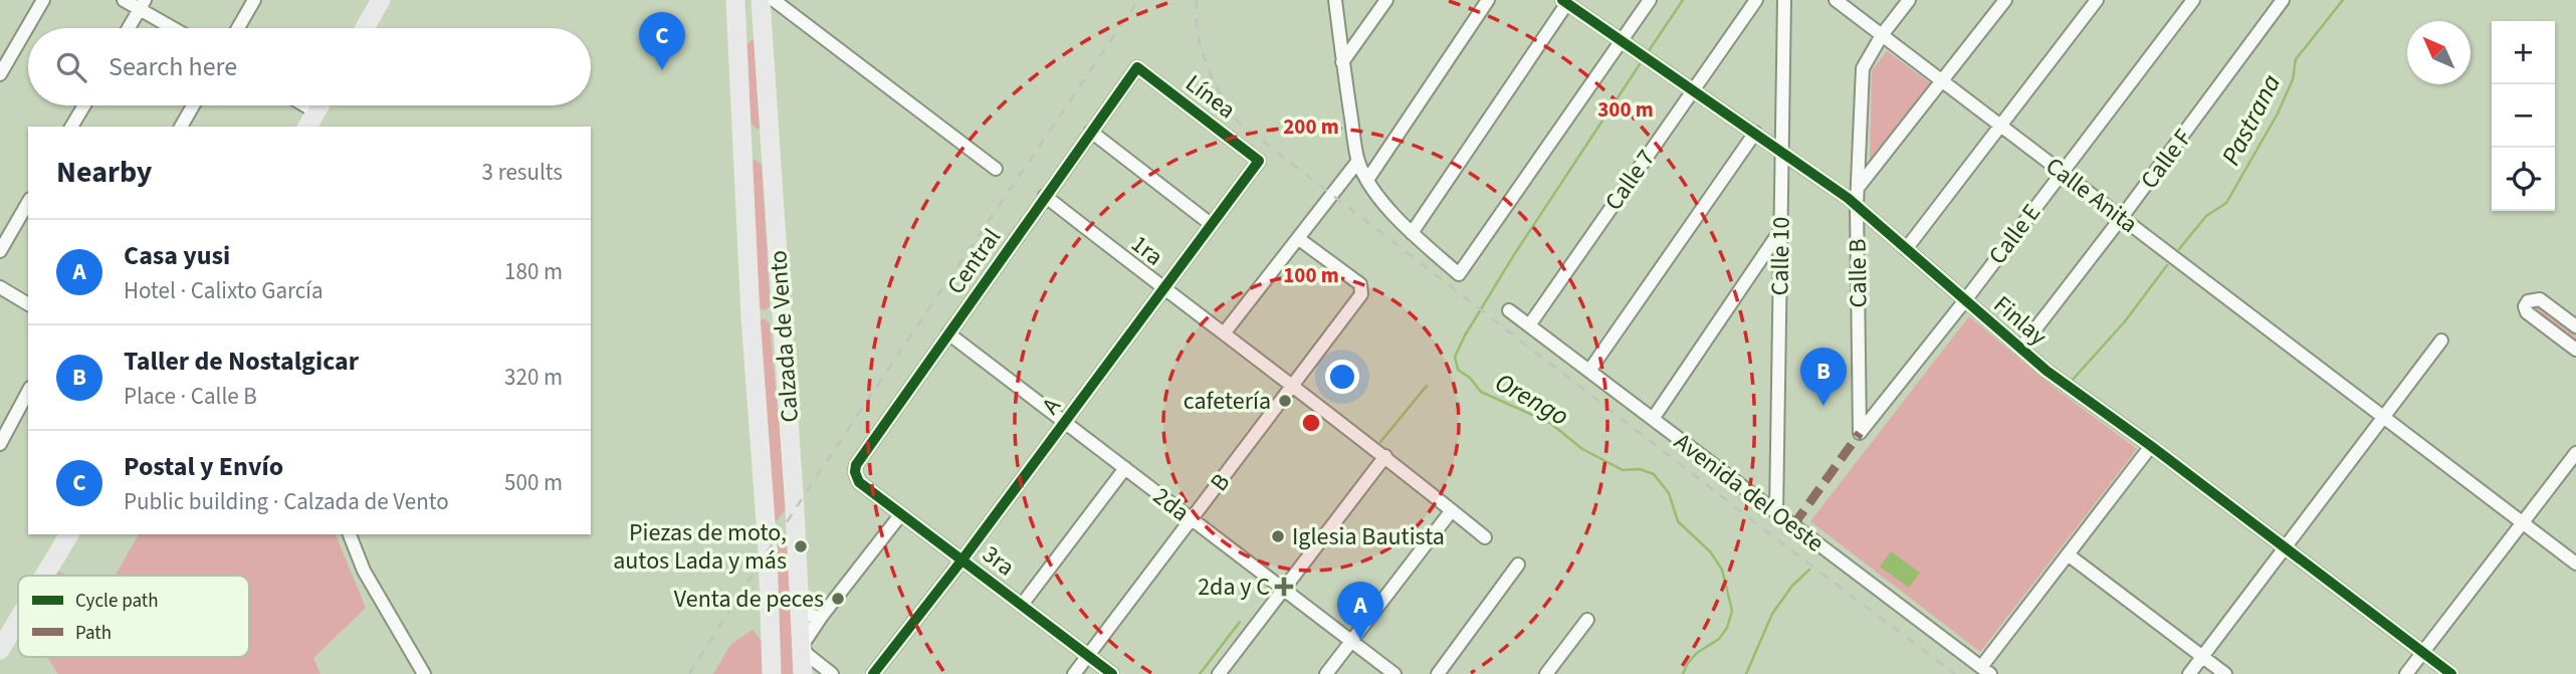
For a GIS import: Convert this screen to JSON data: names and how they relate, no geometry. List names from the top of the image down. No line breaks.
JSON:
{"streets":{"main road":["Calzada de Vento"],"street":["Línea","Calle F","Calle 7","Calle Anita","Calle E","1ra","Calle 10","Central","Calle B","Finlay","A","B","Avenida del Oeste","2da","3ra"]},"crossings":[["Línea","Central"],["Línea","A"],["Calle F","Calle Anita"],["Calle F","Finlay"],["Calle 7","Finlay"],["Calle 7","Avenida del Oeste"],["Calle Anita","Calle E"],["Calle Anita","Calle B"],["Calle E","Calle B"],["Calle E","Finlay"],["1ra","Central"],["1ra","A"],["1ra","B"],["Calle 10","Finlay"],["Calle 10","Avenida del Oeste"],["Central","2da"],["Central","3ra"],["Calle B","Finlay"],["A","2da"],["A","3ra"],["B","2da"],["B","3ra"]],"water":["Pastrana","Orengo"],"places":{"other":["cafetería","Iglesia Bautista","Piezas de moto, autos Lada y más","Venta de peces"],"health":["2da y C"]},"legend":["Cycle path","Path"],"north":"top left","page":{"pins":["C","B","A"],"map_buttons":["+","−"],"search":"Search here","heading":["Nearby","3 results"],"list":[{"mark":"A","name":"Casa yusi","note":"Hotel · Calixto García","value":"180 m"},{"mark":"B","name":"Taller de Nostalgicar","note":"Place · Calle B","value":"320 m"},{"mark":"C","name":"Postal y Envío","note":"Public building · Calzada de Vento","value":"500 m"}]},"rings":["300 m","200 m","100 m"]}
